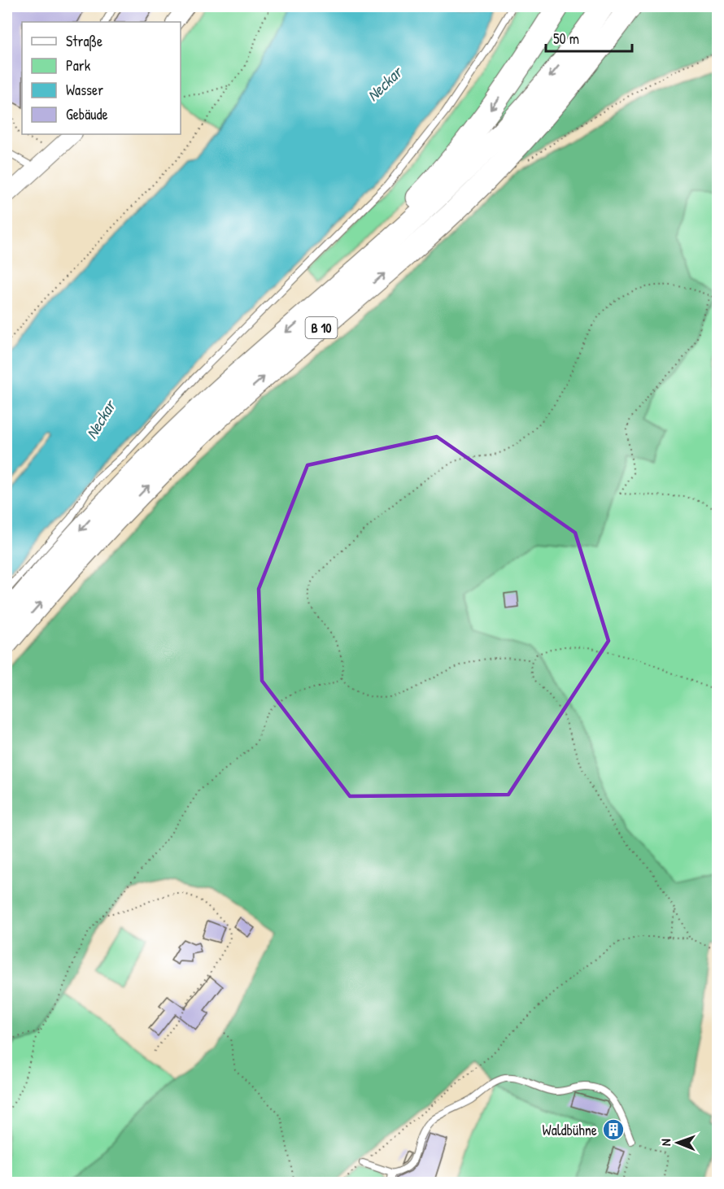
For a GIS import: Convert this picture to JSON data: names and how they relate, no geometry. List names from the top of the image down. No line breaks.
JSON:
{"streets":{"highway":["B 10"]},"water":["Neckar"],"places":{"building":["Waldbühne"]},"legend":["Straße","Park","Wasser","Gebäude"],"scale_bar":"50 m","north":"left"}
